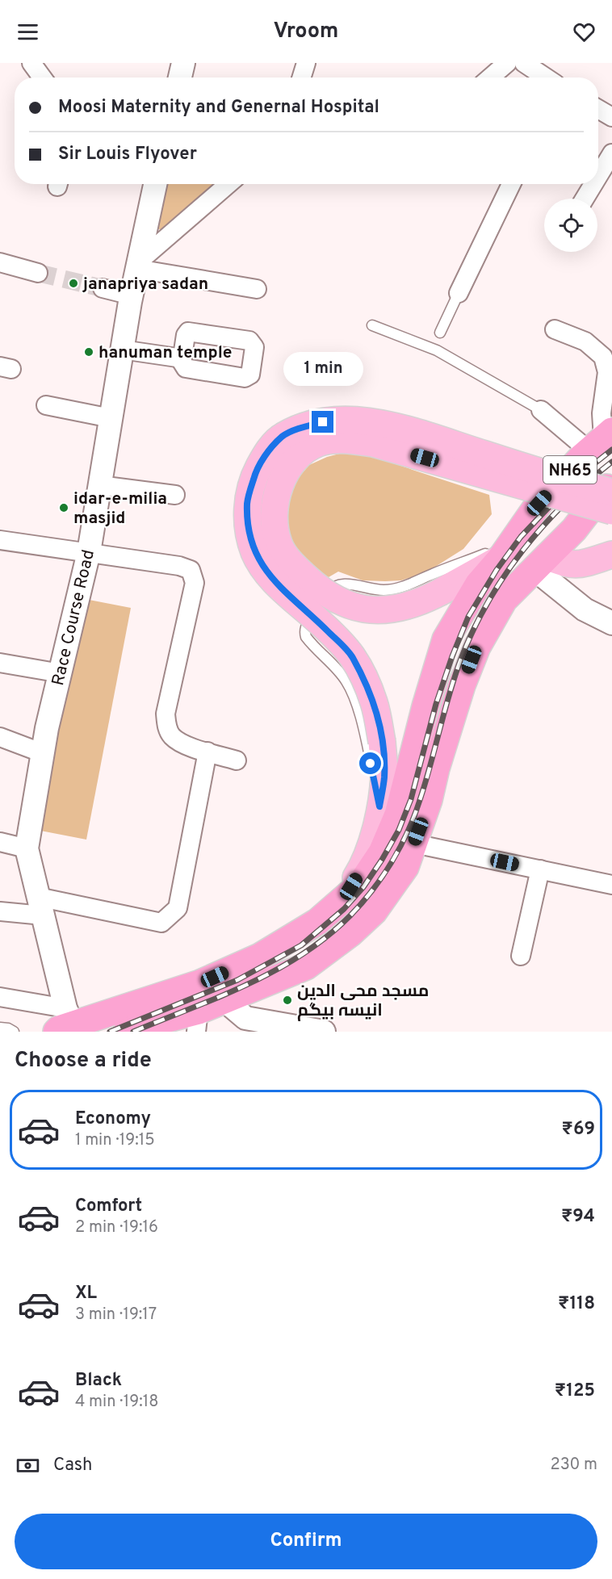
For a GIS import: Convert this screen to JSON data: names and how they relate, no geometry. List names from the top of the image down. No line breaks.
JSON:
{"streets":{"highway":["NH65"],"street":["Race Course Road"]},"crossings":[["NH65","Race Course Road"]],"places":["janapriya sadan","hanuman temple","idar-e-milia masjid","مسجد محی الدین انیسہ بیگم"],"page":{"header":"Vroom","banner":["Moosi Maternity and Genernal Hospital","Sir Louis Flyover"],"bubble":"1 min","heading":"Choose a ride","list":[{"name":"Economy","note":"1 min · 19:15","value":"₹69"},{"name":"Comfort","note":"2 min · 19:16","value":"₹94"},{"name":"XL","note":"3 min · 19:17","value":"₹118"},{"name":"Black","note":"4 min · 19:18","value":"₹125"}],"pay":["Cash","230 m"],"buttons":"Confirm"}}
